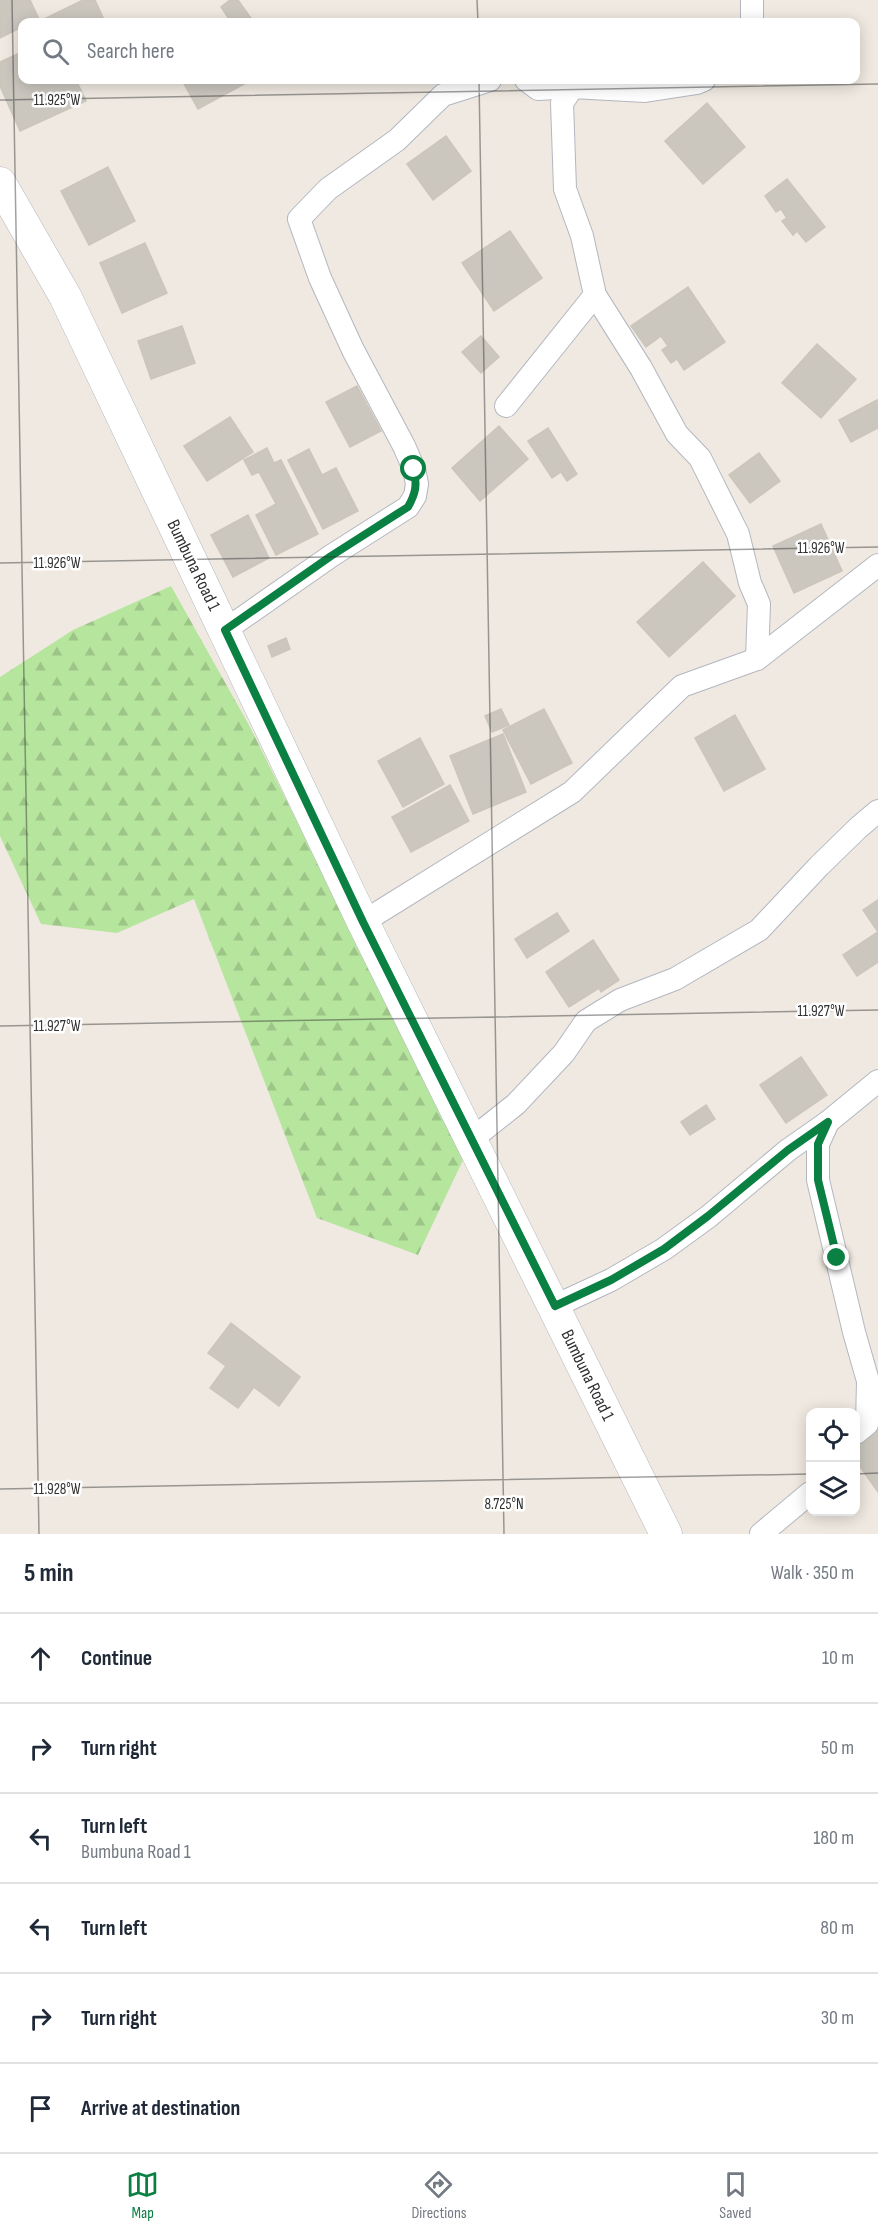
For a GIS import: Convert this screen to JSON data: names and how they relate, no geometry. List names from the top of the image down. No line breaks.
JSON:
{"streets":{"main road":["Bumbuna Road 1"]},"page":{"search":"Search here","heading":["5 min","Walk · 350 m"],"list":[["Continue","10 m"],["Turn right","50 m"],["Turn left","Bumbuna Road 1","180 m"],["Turn left","80 m"],["Turn right","30 m"],"Arrive at destination"],"nav":["Map","Directions","Saved"]},"coordinates":["11.925°W","11.926°W","11.927°W","11.928°W","8.725°N"]}
